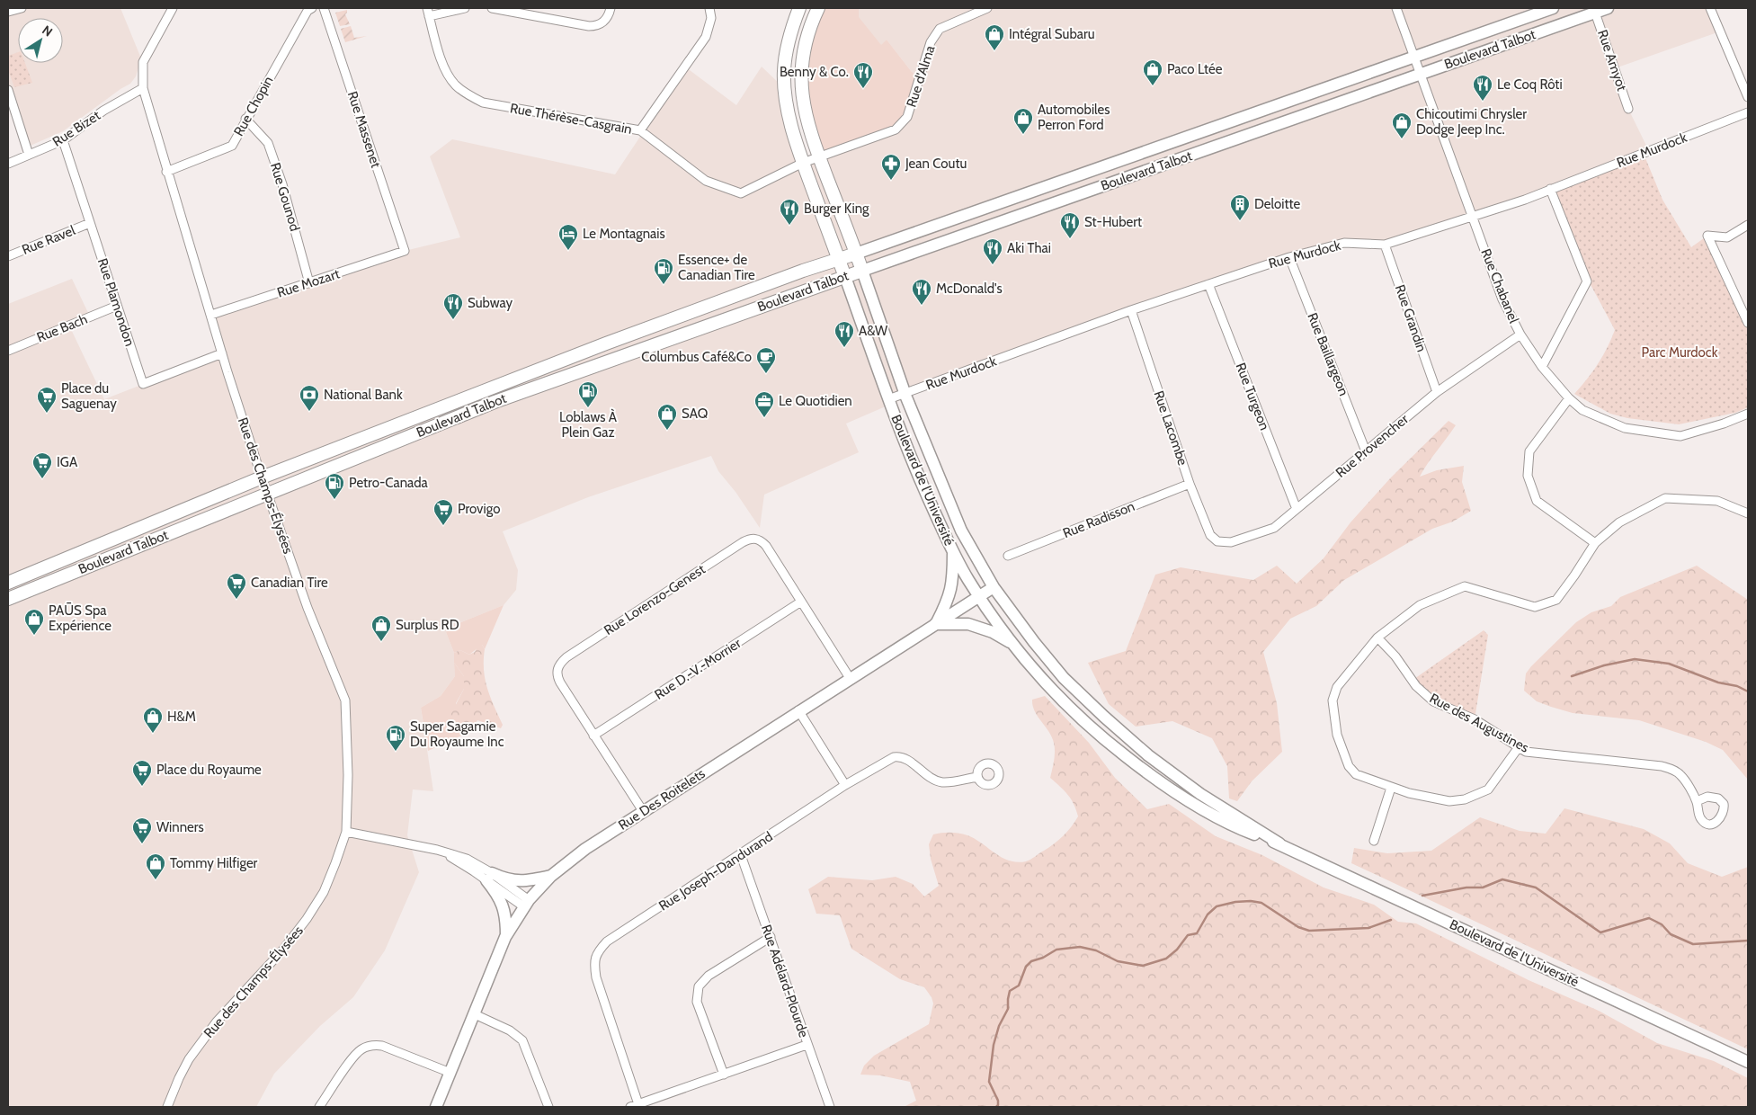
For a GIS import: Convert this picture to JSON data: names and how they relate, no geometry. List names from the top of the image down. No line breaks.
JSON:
{"streets":{"main road":["Boulevard Talbot","Boulevard de l'Université","Rue Des Roitelets"],"street":["Rue Amyot","Rue d'Alma","Rue Chopin","Rue Thérèse-Casgrain","Rue Bizet","Rue Massenet","Rue Murdock","Rue Gounod","Rue Ravel","Rue Mozart","Rue Chabanel","Rue Plamondon","Rue Grandin","Rue Bach","Rue Baillargeon","Rue Turgeon","Rue Lacombe","Rue Provencher","Rue des Champs-Élysées","Rue Radisson","Rue Lorenzo-Genest","Rue D.-V.-Morrier","Rue des Augustines","Rue Joseph-Dandurand","Rue Adélard-Plourde"]},"crossings":[["Boulevard Talbot","Rue Amyot"],["Boulevard Talbot","Rue Chabanel"],["Boulevard Talbot","Boulevard de l'Université"],["Boulevard Talbot","Rue des Champs-Élysées"],["Rue d'Alma","Rue Thérèse-Casgrain"],["Rue d'Alma","Boulevard de l'Université"],["Rue Chopin","Rue Gounod"],["Rue Chopin","Rue des Champs-Élysées"],["Rue Thérèse-Casgrain","Boulevard de l'Université"],["Rue Bizet","Rue Plamondon"],["Rue Bizet","Rue des Champs-Élysées"],["Rue Massenet","Rue Mozart"],["Rue Murdock","Rue Chabanel"],["Rue Murdock","Rue Grandin"],["Rue Murdock","Rue Baillargeon"],["Rue Murdock","Rue Turgeon"],["Rue Murdock","Rue Lacombe"],["Rue Murdock","Boulevard de l'Université"],["Rue Gounod","Rue Mozart"],["Rue Ravel","Rue Plamondon"],["Rue Mozart","Rue des Champs-Élysées"],["Rue Chabanel","Rue Provencher"],["Rue Plamondon","Rue Bach"],["Rue Plamondon","Rue des Champs-Élysées"],["Rue Grandin","Rue Provencher"],["Rue Baillargeon","Rue Provencher"],["Rue Turgeon","Rue Provencher"],["Rue Lacombe","Rue Provencher"],["Rue Lacombe","Rue Radisson"],["Boulevard de l'Université","Rue Des Roitelets"],["Rue Lorenzo-Genest","Rue D.-V.-Morrier"],["Rue Lorenzo-Genest","Rue Des Roitelets"],["Rue Joseph-Dandurand","Rue Adélard-Plourde"]],"parks":["Parc Murdock"],"places":{"shop":["Intégral Subaru","Paco Ltée","Automobiles Perron Ford","Chicoutimi Chrysler Dodge Jeep Inc.","SAQ","PAŪS Spa Expérience","Surplus RD","H&M","Tommy Hilfiger"],"restaurant":["Benny & Co.","Le Coq Rôti","Burger King","St-Hubert","Aki Thai","McDonald's","Subway","A&W"],"pharmacy":["Jean Coutu"],"building":["Deloitte"],"hotel":["Le Montagnais"],"fuel station":["Essence+ de Canadian Tire","Loblaws À Plein Gaz","Petro-Canada","Super Sagamie Du Royaume Inc"],"cafe":["Columbus Café&Co"],"bank":["National Bank"],"supermarket":["Place du Saguenay","IGA","Provigo","Canadian Tire","Place du Royaume","Winners"],"office":["Le Quotidien"]},"north":"top right"}
